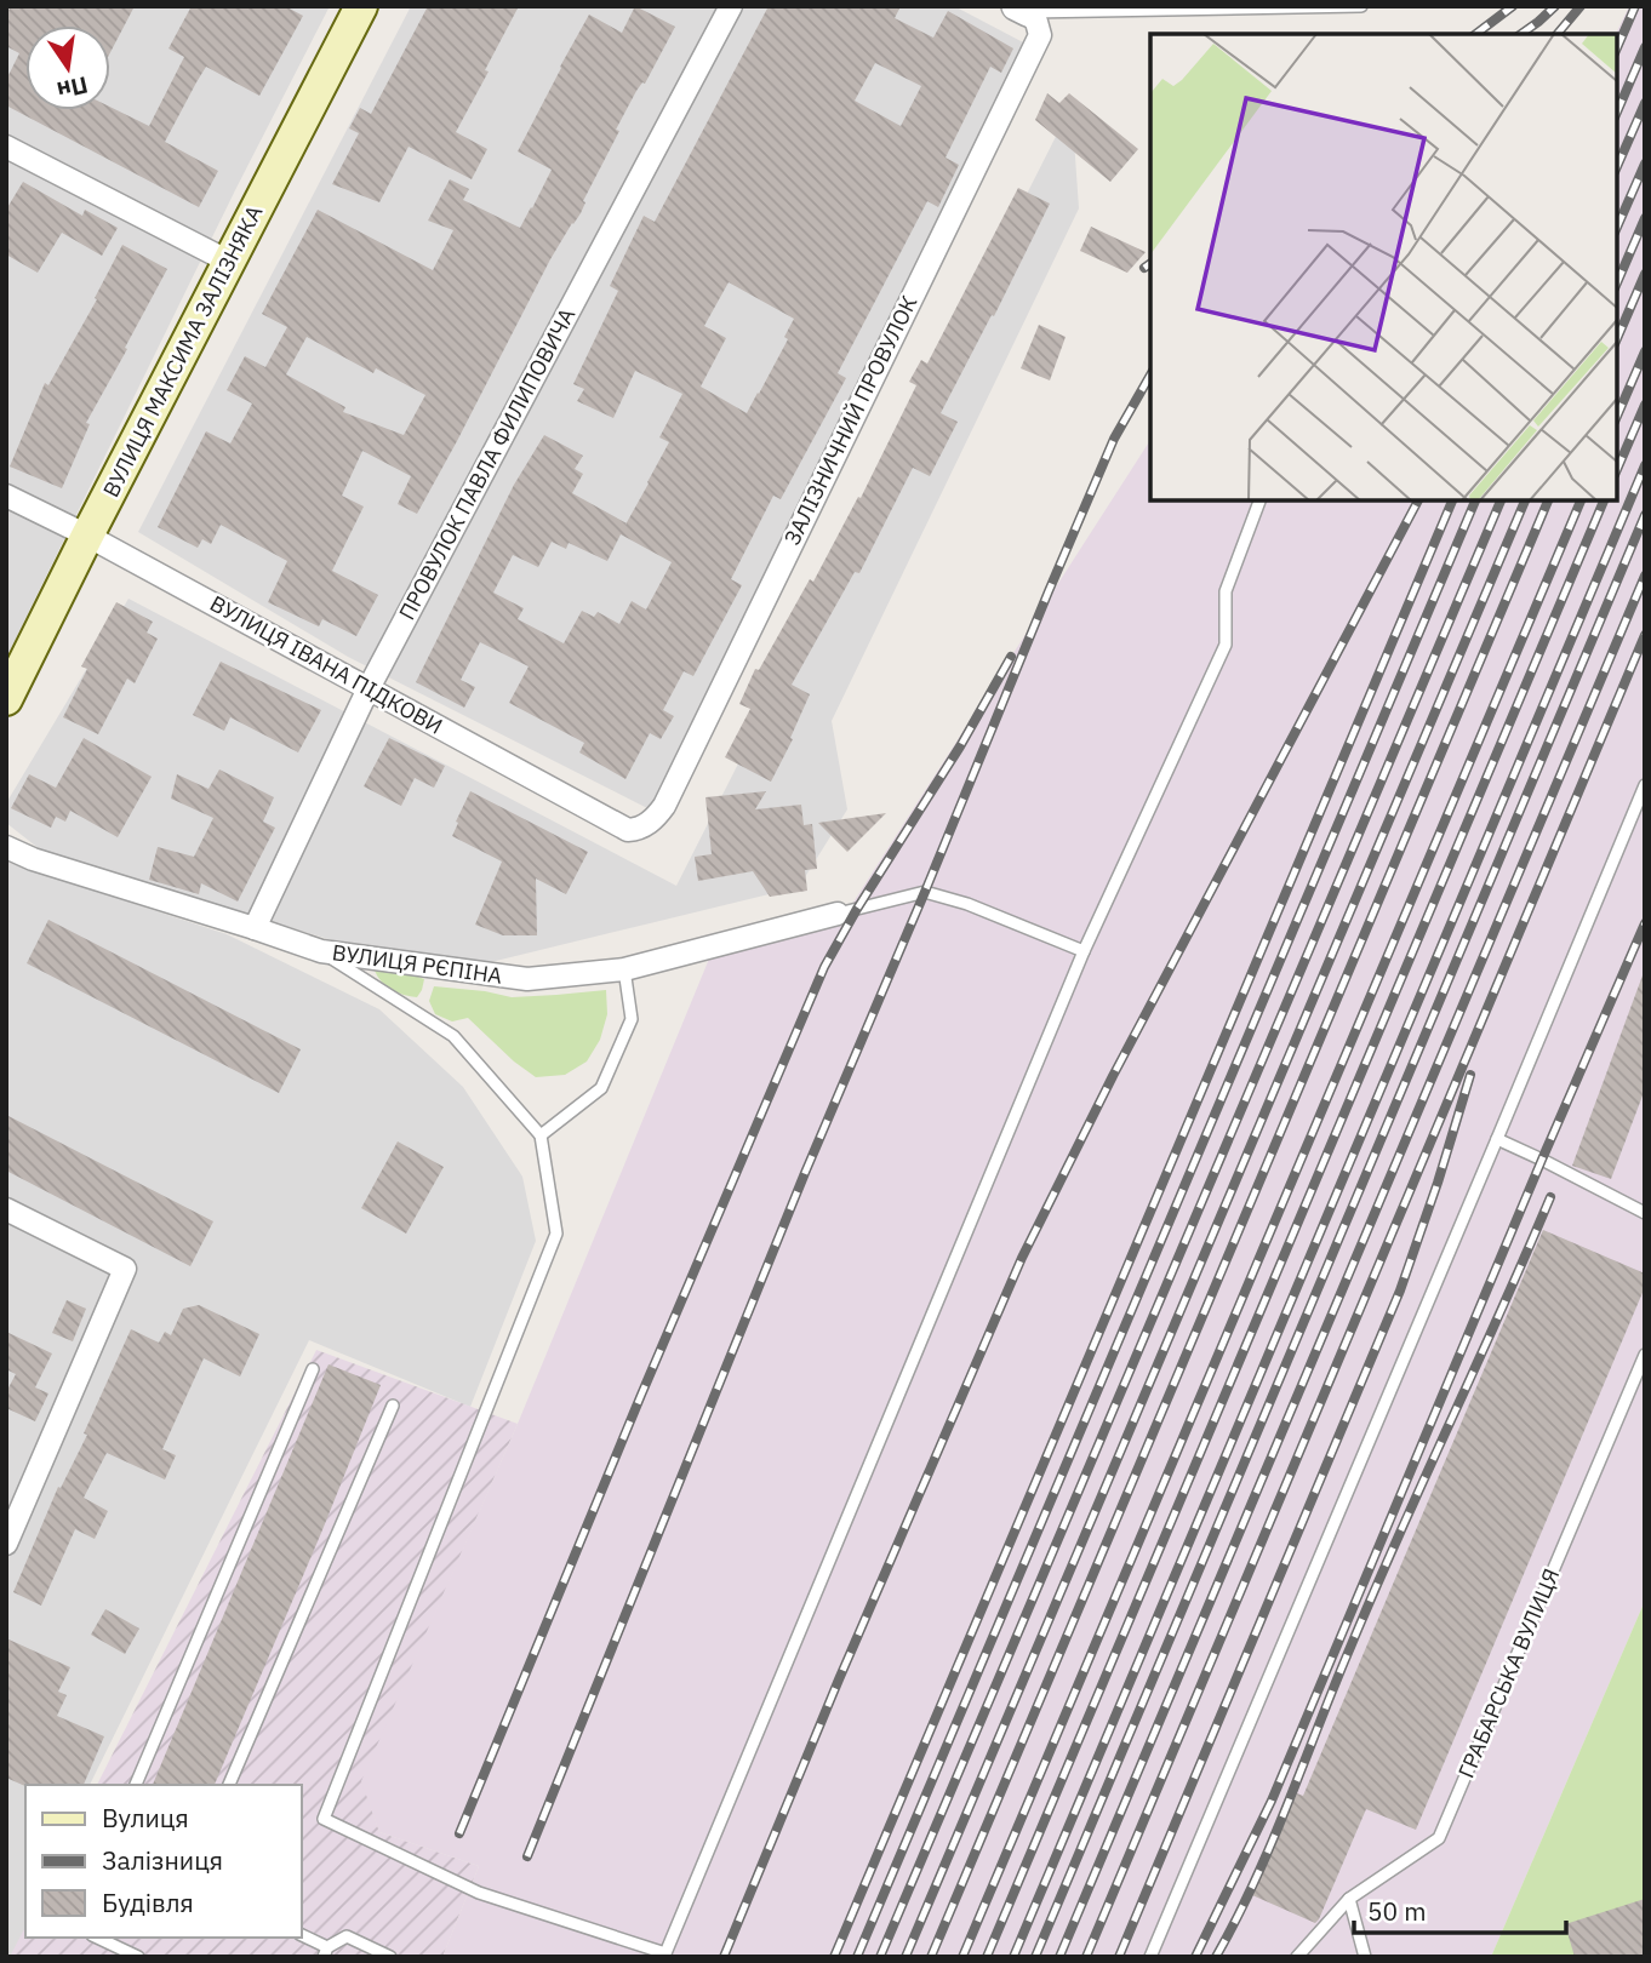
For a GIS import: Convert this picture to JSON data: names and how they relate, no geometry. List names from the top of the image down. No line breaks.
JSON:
{"streets":{"main road":["ВУЛИЦЯ МАКСИМА ЗАЛІЗНЯКА"],"street":["ЗАЛІЗНИЧНИЙ ПРОВУЛОК","ПРОВУЛОК ПАВЛА ФИЛИПОВИЧА","ВУЛИЦЯ ІВАНА ПІДКОВИ","ВУЛИЦЯ РЄПІНА"],"lane":["ГРАБАРСЬКА ВУЛИЦЯ"]},"crossings":[["ВУЛИЦЯ МАКСИМА ЗАЛІЗНЯКА","ВУЛИЦЯ ІВАНА ПІДКОВИ"],["ЗАЛІЗНИЧНИЙ ПРОВУЛОК","ВУЛИЦЯ ІВАНА ПІДКОВИ"],["ПРОВУЛОК ПАВЛА ФИЛИПОВИЧА","ВУЛИЦЯ ІВАНА ПІДКОВИ"],["ПРОВУЛОК ПАВЛА ФИЛИПОВИЧА","ВУЛИЦЯ РЄПІНА"]],"legend":["Вулиця","Залізниця","Будівля"],"scale_bar":"50 m","north":"bottom"}
